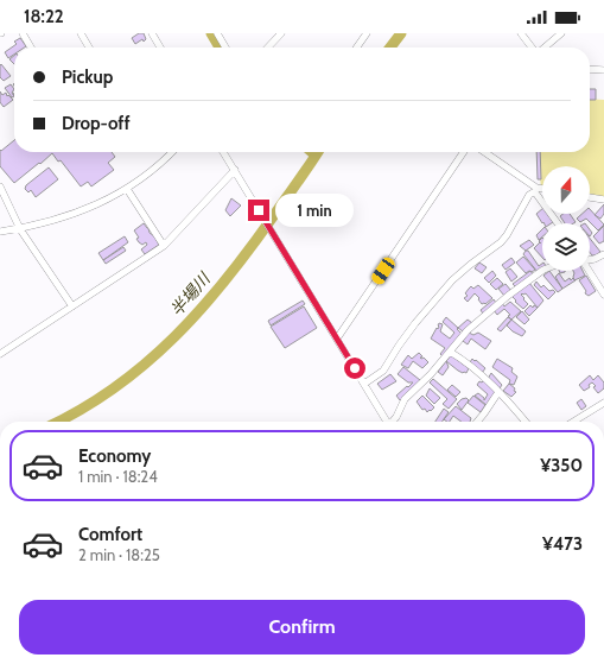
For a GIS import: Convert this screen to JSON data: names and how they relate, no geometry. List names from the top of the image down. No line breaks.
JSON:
{"water":["半場川"],"north":"top","page":{"status":"18:22","banner":["Pickup","Drop-off"],"bubble":"1 min","list":[{"name":"Economy","note":"1 min · 18:24","value":"¥350"},{"name":"Comfort","note":"2 min · 18:25","value":"¥473"}],"buttons":"Confirm"}}
